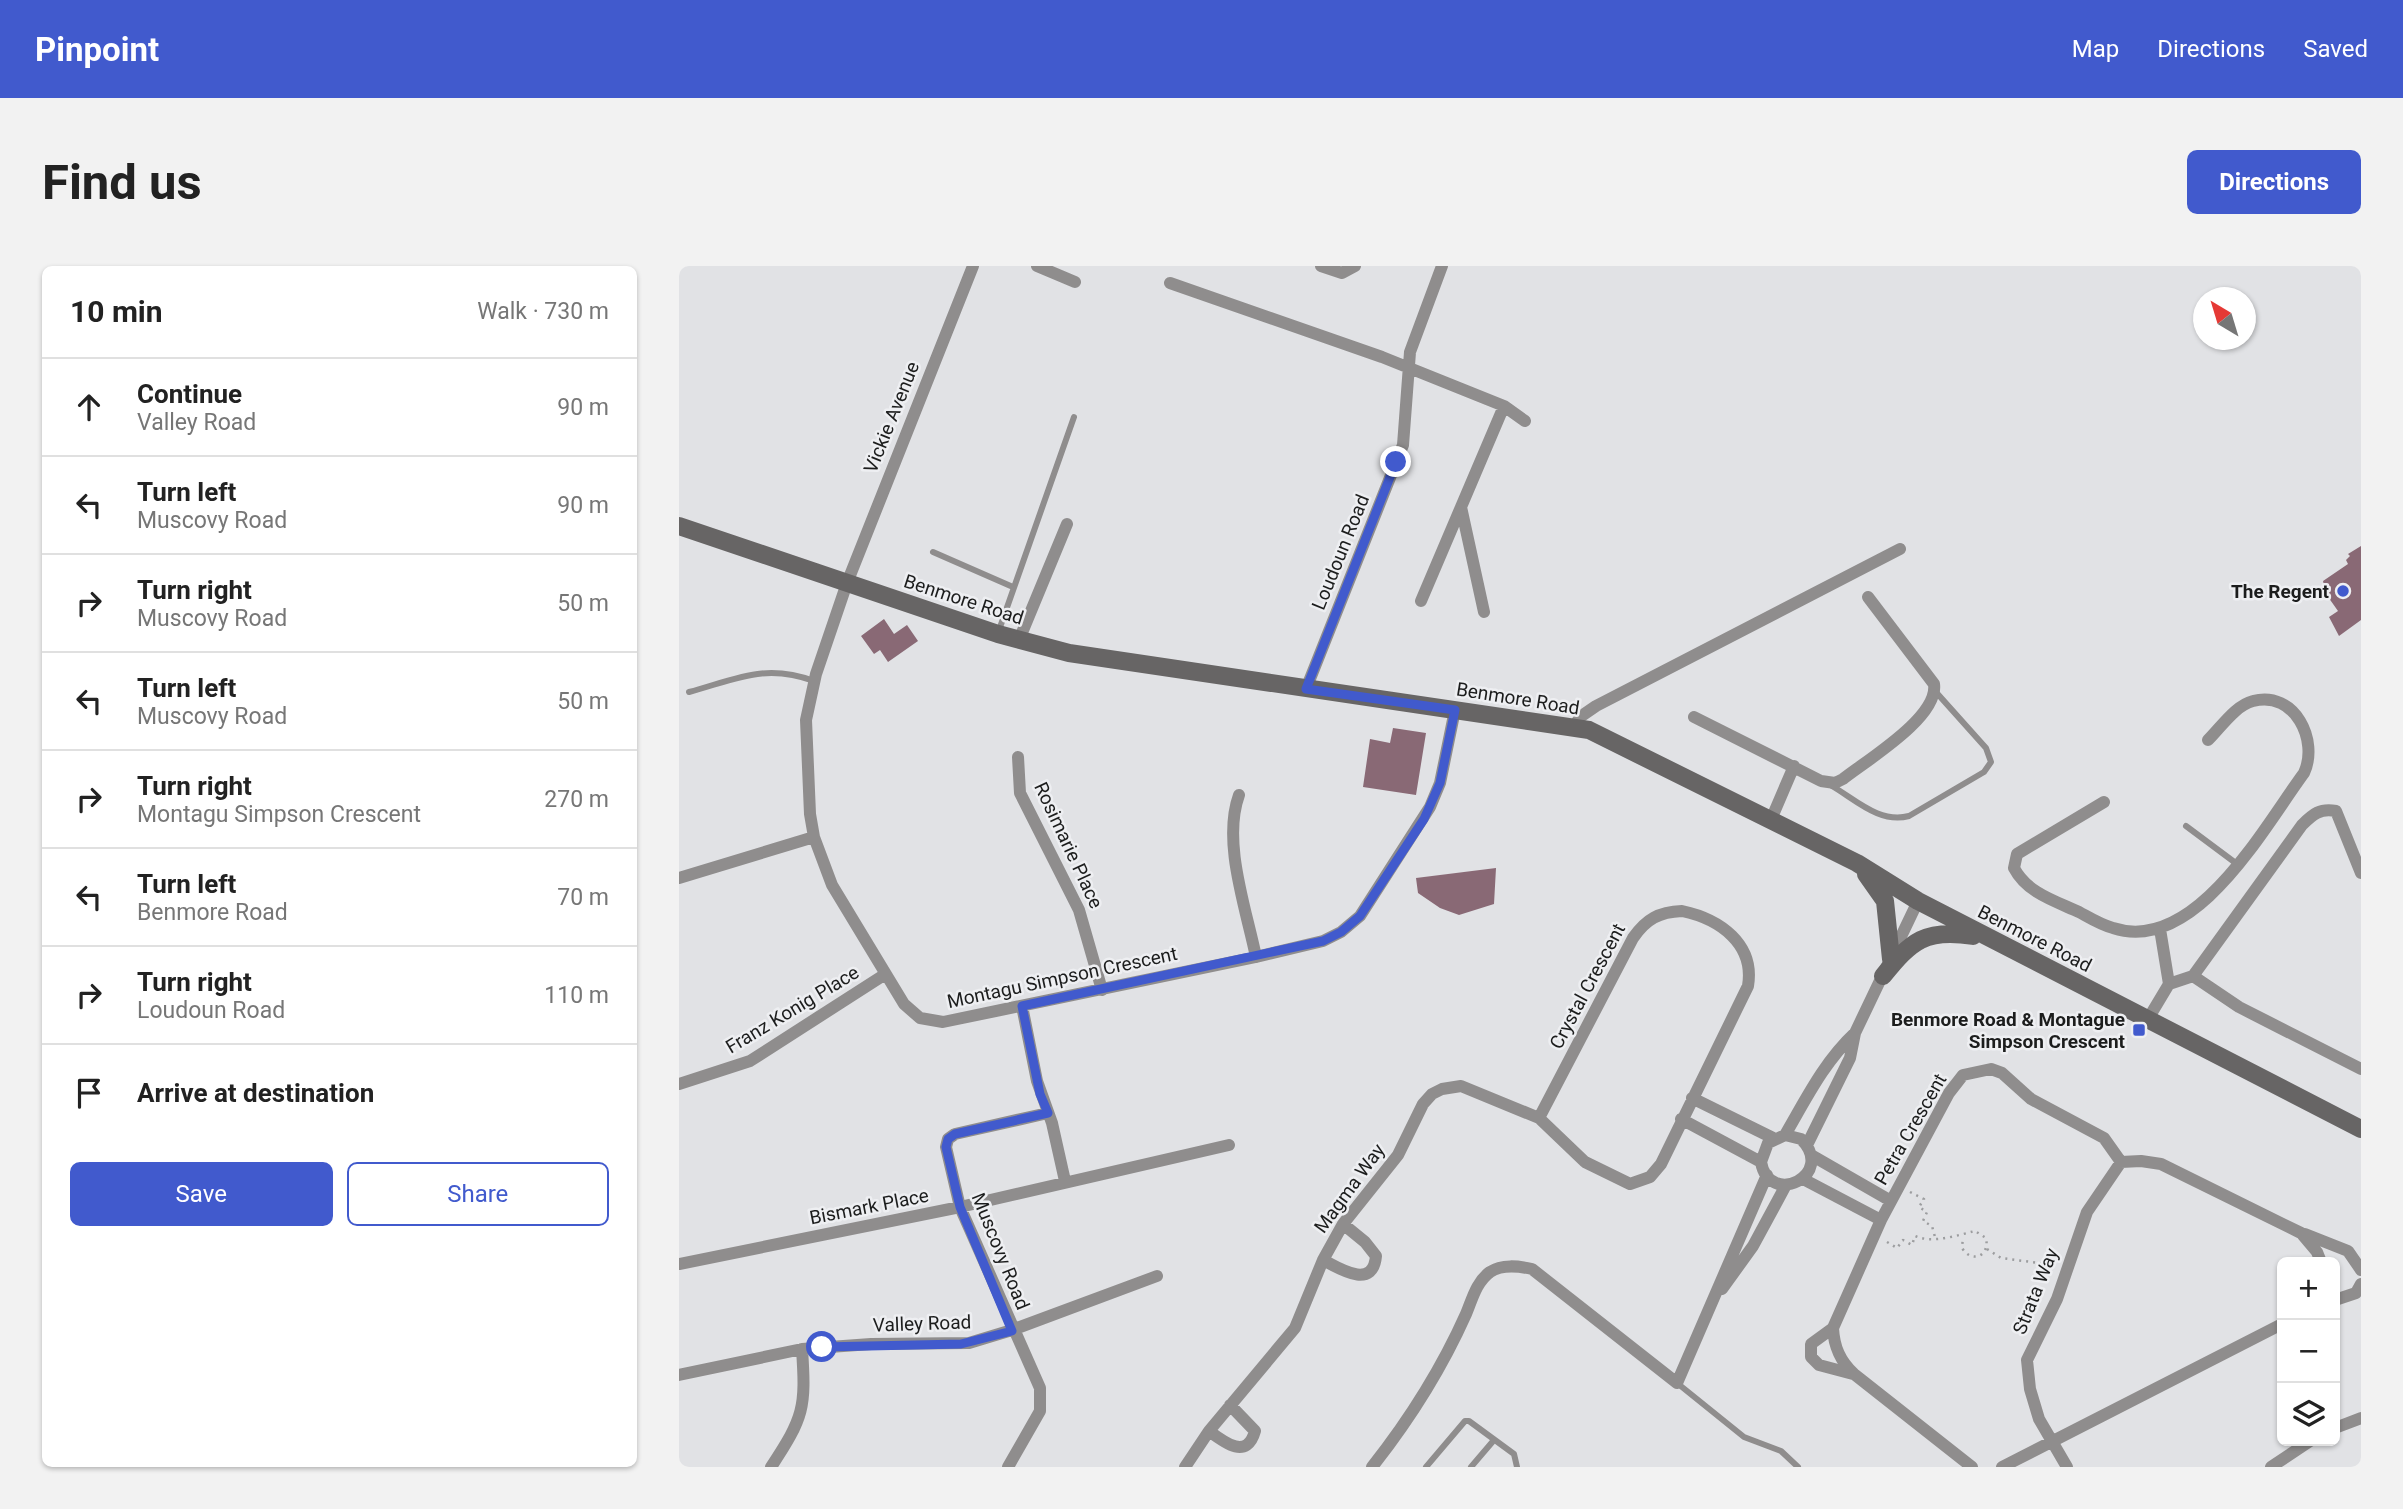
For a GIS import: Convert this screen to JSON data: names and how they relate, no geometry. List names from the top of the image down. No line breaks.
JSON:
{"streets":{"street":["Vickie Avenue","Loudoun Road","Benmore Road","Rosimarie Place","Montagu Simpson Crescent","Crystal Crescent","Franz Konig Place","Petra Crescent","Magma Way","Bismark Place","Muscovy Road","Strata Way","Valley Road"]},"crossings":[["Vickie Avenue","Benmore Road"],["Vickie Avenue","Montagu Simpson Crescent"],["Loudoun Road","Benmore Road"],["Benmore Road","Montagu Simpson Crescent"],["Rosimarie Place","Montagu Simpson Crescent"],["Montagu Simpson Crescent","Franz Konig Place"],["Crystal Crescent","Magma Way"],["Petra Crescent","Strata Way"],["Bismark Place","Muscovy Road"],["Muscovy Road","Valley Road"]],"places":{"other":["The Regent"],"transit":["Benmore Road & Montague Simpson Crescent"]},"north":"top left","page":{"header":"Pinpoint","nav":["Map","Directions","Saved"],"buttons":["Directions",["Save","Share"]],"title":"Find us","heading":["10 min","Walk · 730 m"],"list":[["Continue","Valley Road","90 m"],["Turn left","Muscovy Road","90 m"],["Turn right","Muscovy Road","50 m"],["Turn left","Muscovy Road","50 m"],["Turn right","Montagu Simpson Crescent","270 m"],["Turn left","Benmore Road","70 m"],["Turn right","Loudoun Road","110 m"],"Arrive at destination"],"map_buttons":["+","−"]}}
